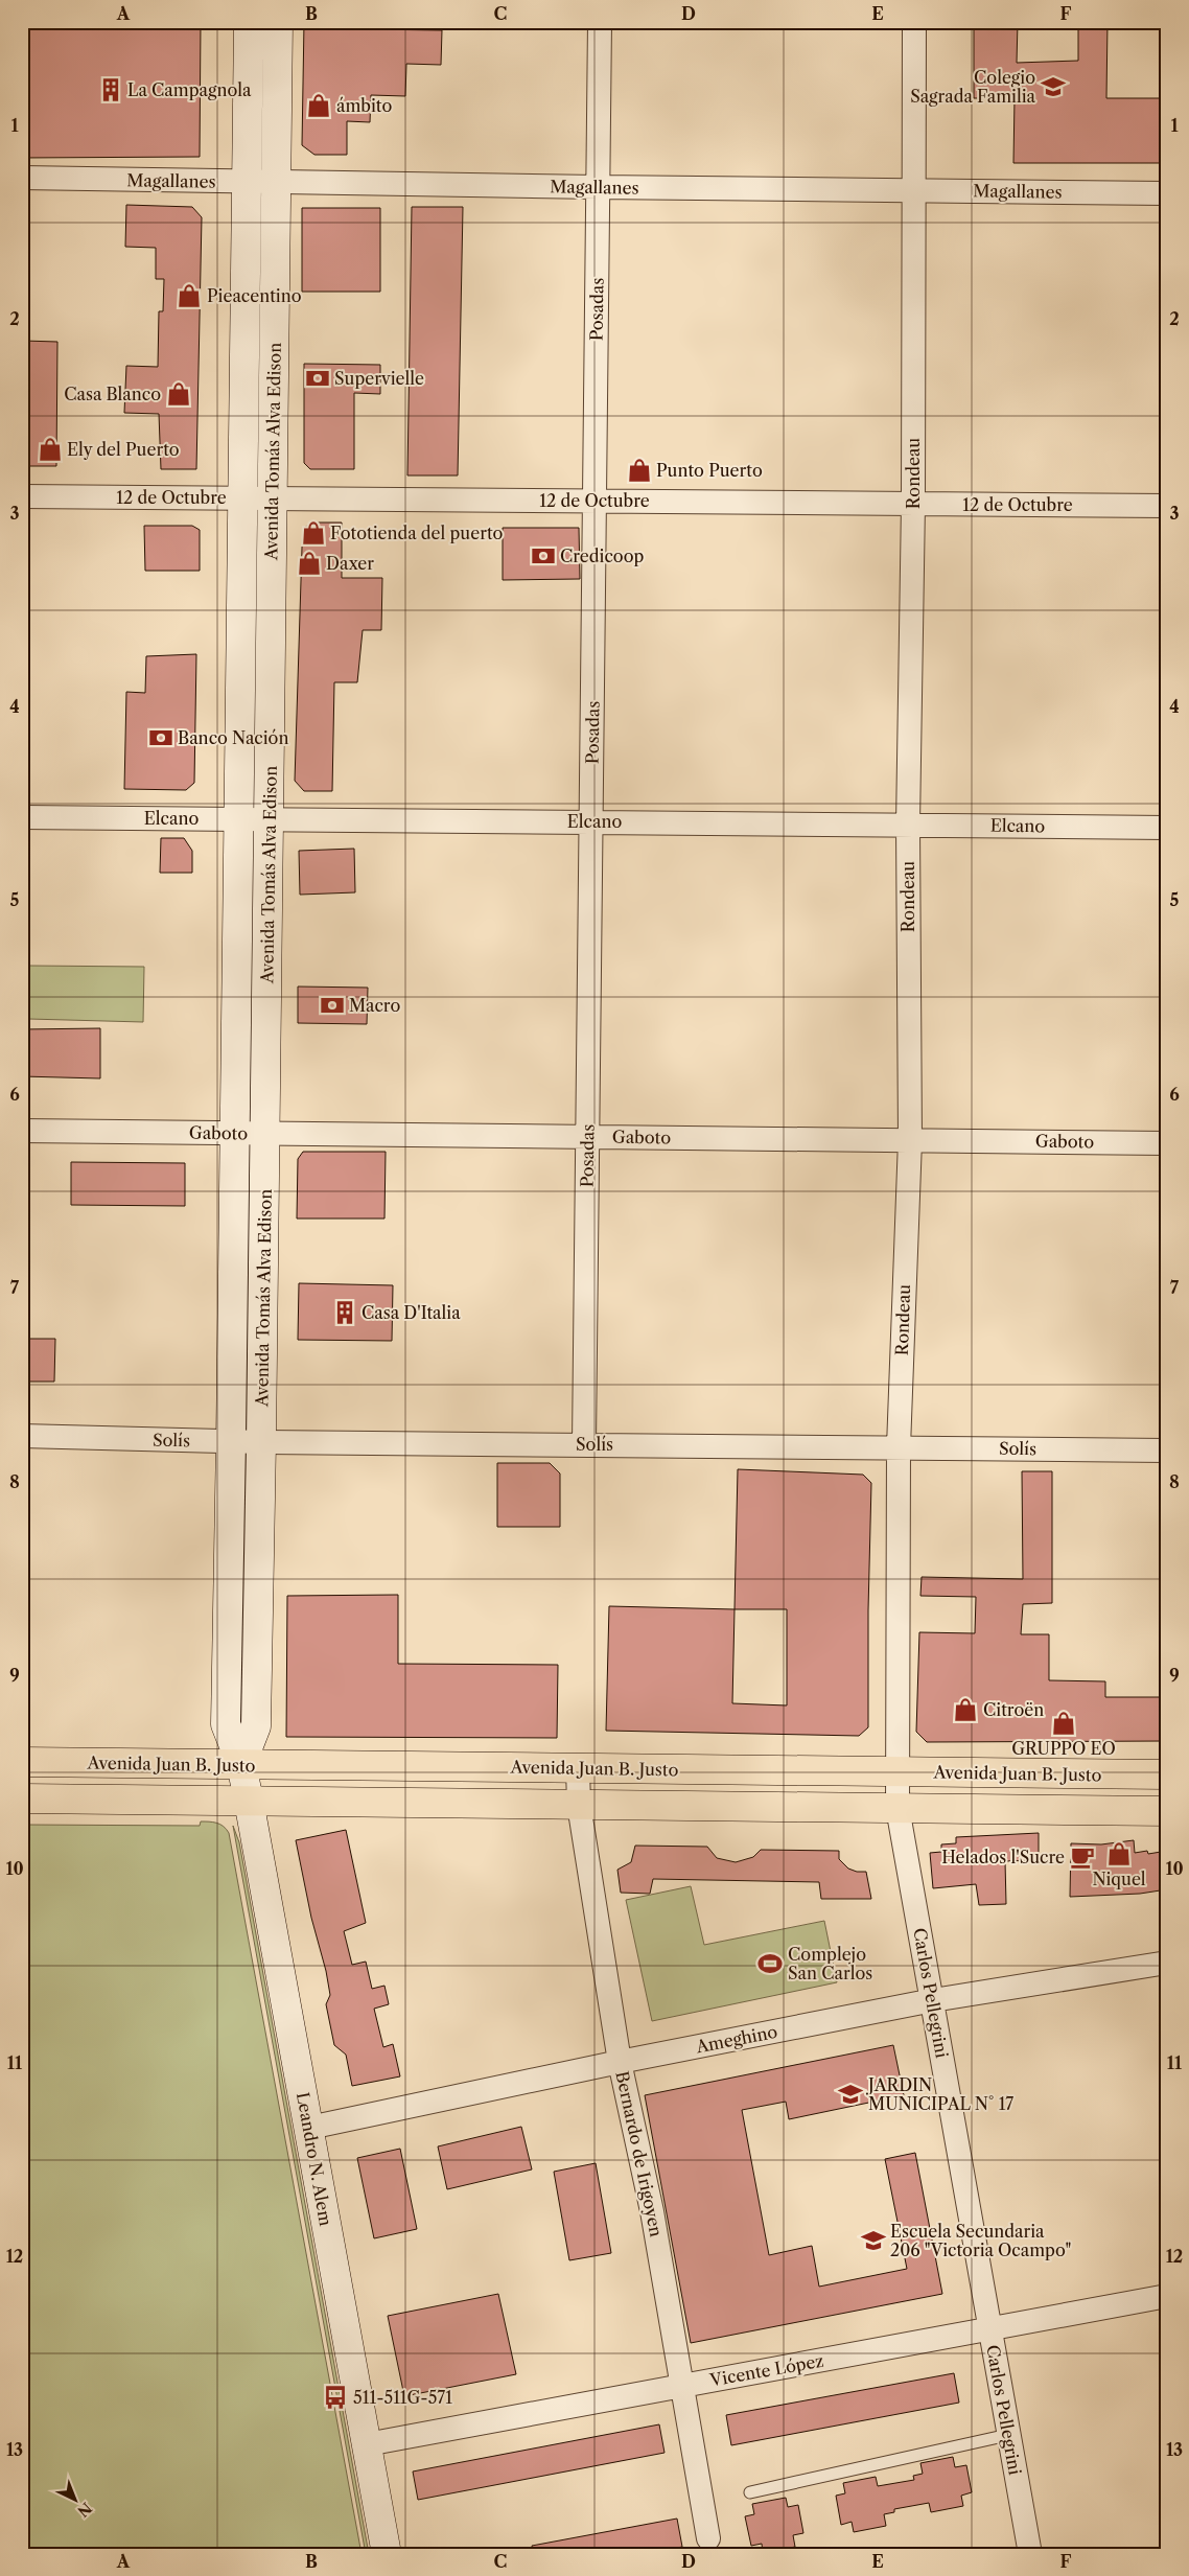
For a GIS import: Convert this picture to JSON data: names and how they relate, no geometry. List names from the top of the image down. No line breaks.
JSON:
{"streets":{"main road":["Avenida Tomás Alva Edison","Avenida Juan B. Justo","Leandro N. Alem"],"street":["Magallanes","Posadas","Rondeau","12 de Octubre","Elcano","Gaboto","Solís","Carlos Pellegrini","Ameghino","Bernardo de Irigoyen","Vicente López"]},"crossings":[["Magallanes","Posadas"],["Magallanes","Avenida Tomás Alva Edison"],["Magallanes","Rondeau"],["Posadas","12 de Octubre"],["Posadas","Elcano"],["Posadas","Gaboto"],["Posadas","Solís"],["Avenida Tomás Alva Edison","12 de Octubre"],["Avenida Tomás Alva Edison","Elcano"],["Avenida Tomás Alva Edison","Gaboto"],["Avenida Tomás Alva Edison","Solís"],["Avenida Tomás Alva Edison","Avenida Juan B. Justo"],["Avenida Tomás Alva Edison","Leandro N. Alem"],["Rondeau","12 de Octubre"],["Rondeau","Elcano"],["Rondeau","Gaboto"],["Rondeau","Solís"],["Rondeau","Avenida Juan B. Justo"],["Rondeau","Carlos Pellegrini"],["Avenida Juan B. Justo","Carlos Pellegrini"],["Avenida Juan B. Justo","Bernardo de Irigoyen"],["Avenida Juan B. Justo","Leandro N. Alem"],["Carlos Pellegrini","Ameghino"],["Carlos Pellegrini","Vicente López"],["Ameghino","Bernardo de Irigoyen"],["Ameghino","Leandro N. Alem"],["Bernardo de Irigoyen","Vicente López"],["Leandro N. Alem","Vicente López"]],"places":{"school or university":["Colegio Sagrada Familia","JARDIN MUNICIPAL N° 17","Escuela Secundaria 206 \"Victoria Ocampo\""],"building":["La Campagnola","Casa D'Italia"],"shop":["ámbito","Pieacentino","Casa Blanco","Ely del Puerto","Punto Puerto","Fototienda del puerto","Daxer","Citroën","GRUPPO EO","Niquel"],"bank":["Supervielle","Credicoop","Banco Nación","Macro"],"cafe":["Helados l'Sucre"],"sports":["Complejo San Carlos"],"bus stop":["511-511G-571"]},"north":"bottom right","grid":{"columns":["A","B","C","D","E","F"],"rows":["1","2","3","4","5","6","7","8","9","10","11","12","13"]}}
